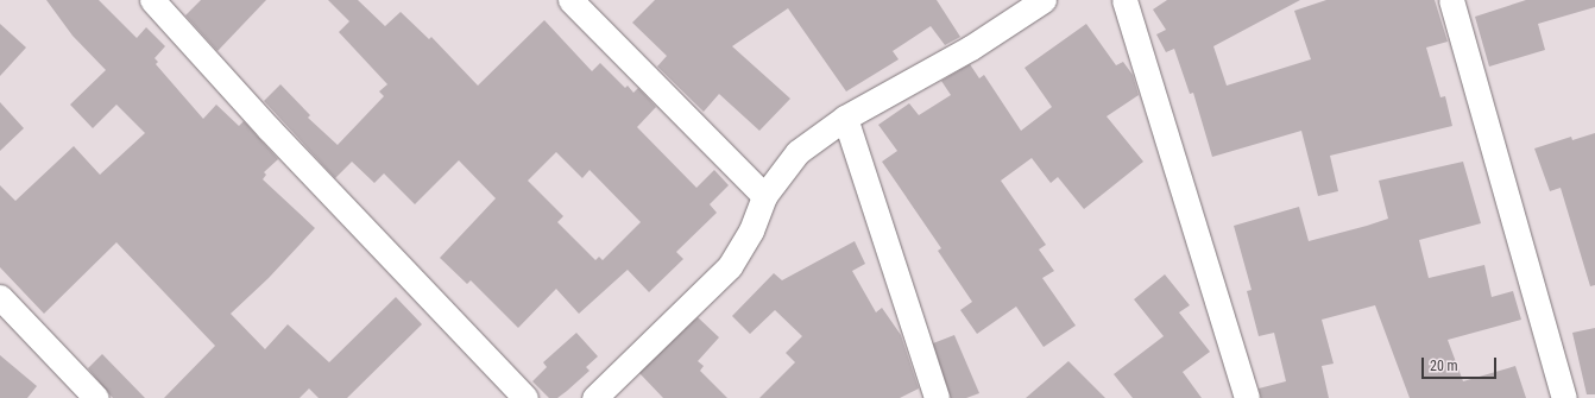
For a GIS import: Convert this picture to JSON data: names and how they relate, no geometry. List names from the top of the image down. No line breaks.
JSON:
{"scale_bar":"20 m"}
